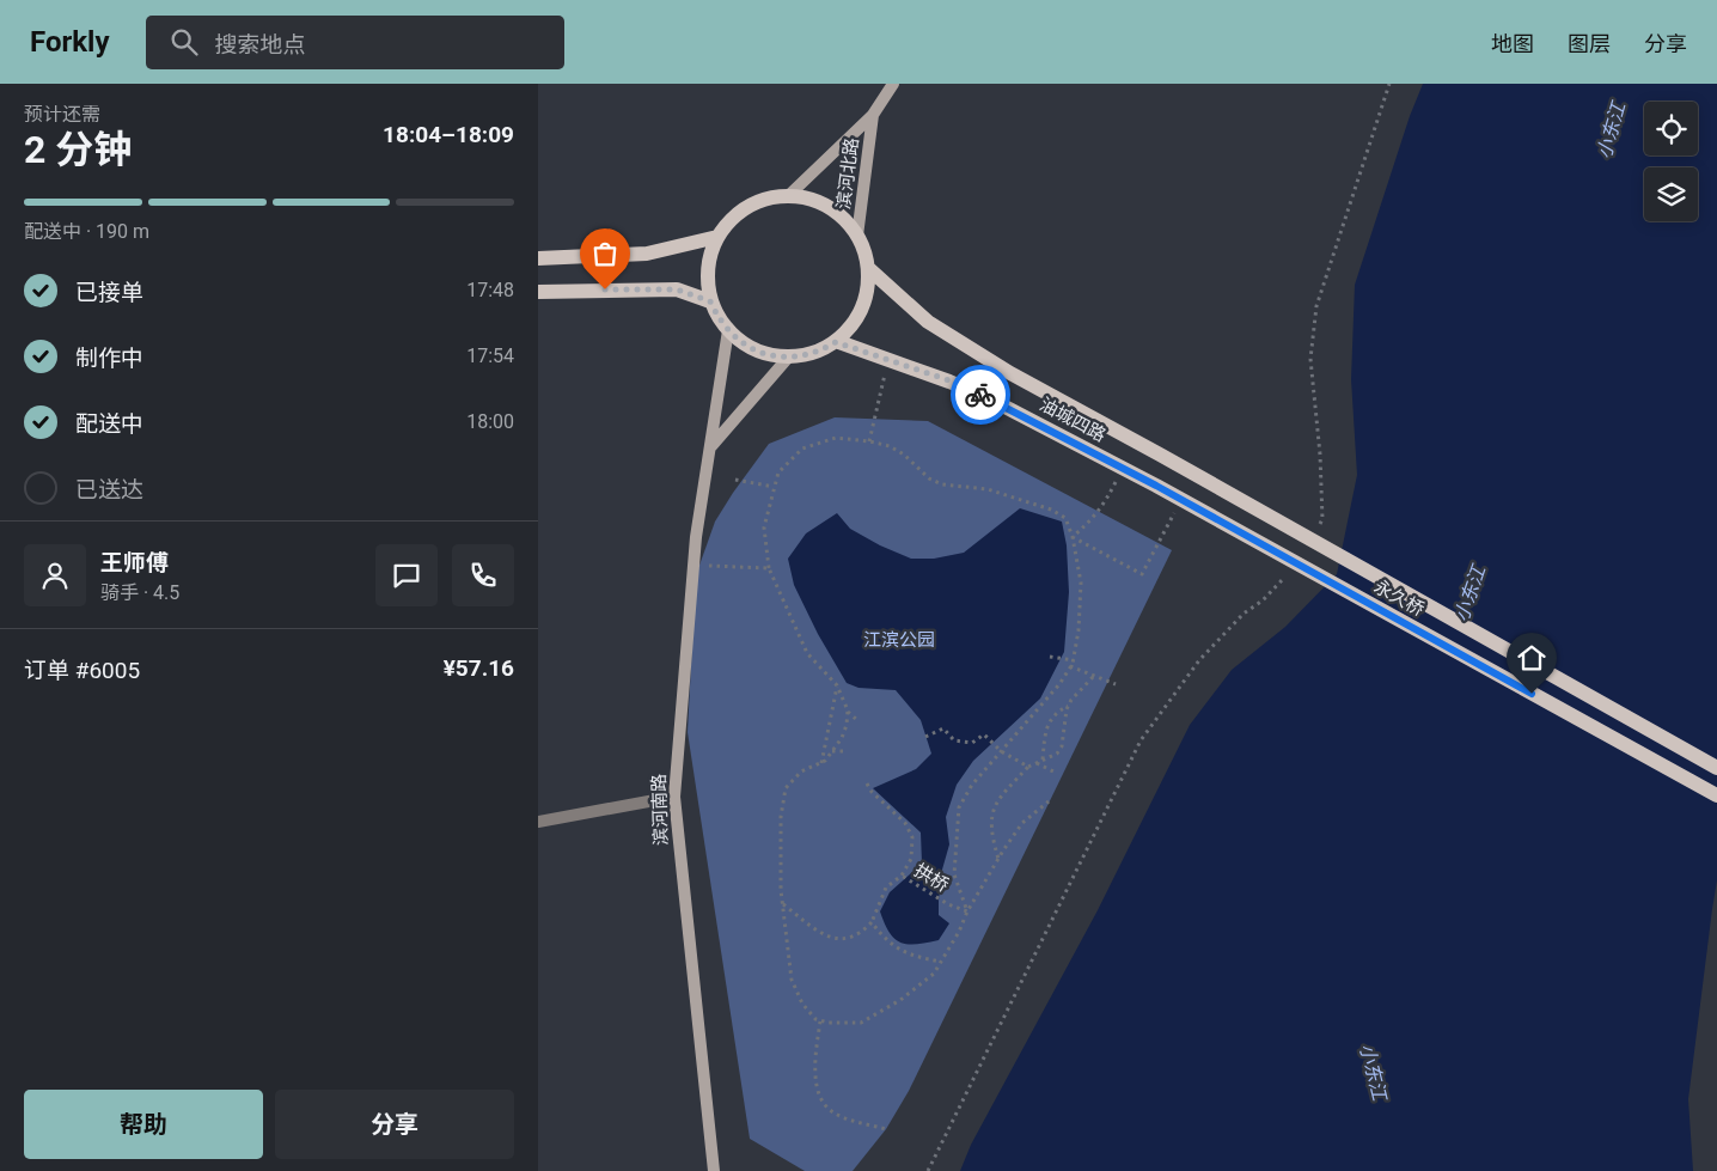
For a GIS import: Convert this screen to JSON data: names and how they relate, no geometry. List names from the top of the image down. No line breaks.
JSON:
{"streets":{"main road":["油城四路","永久桥"],"street":["滨河北路","滨河南路"],"path":["拱桥"]},"crossings":[["滨河北路","油城四路"],["滨河北路","滨河南路"],["油城四路","永久桥"],["油城四路","滨河南路"]],"water":["小东江"],"parks":["江滨公园"],"page":{"header":"Forkly","search":"搜索地点","nav":["地图","图层","分享"],"heading":["2 分钟","预计还需","18:04–18:09"],"panel":["王师傅","骑手 · 4.5","订单 #6005","¥57.16"],"bar":"配送中 · 190 m","list":[["已接单","17:48"],["制作中","17:54"],["配送中","18:00"],"已送达"],"buttons":["帮助","分享"]}}
